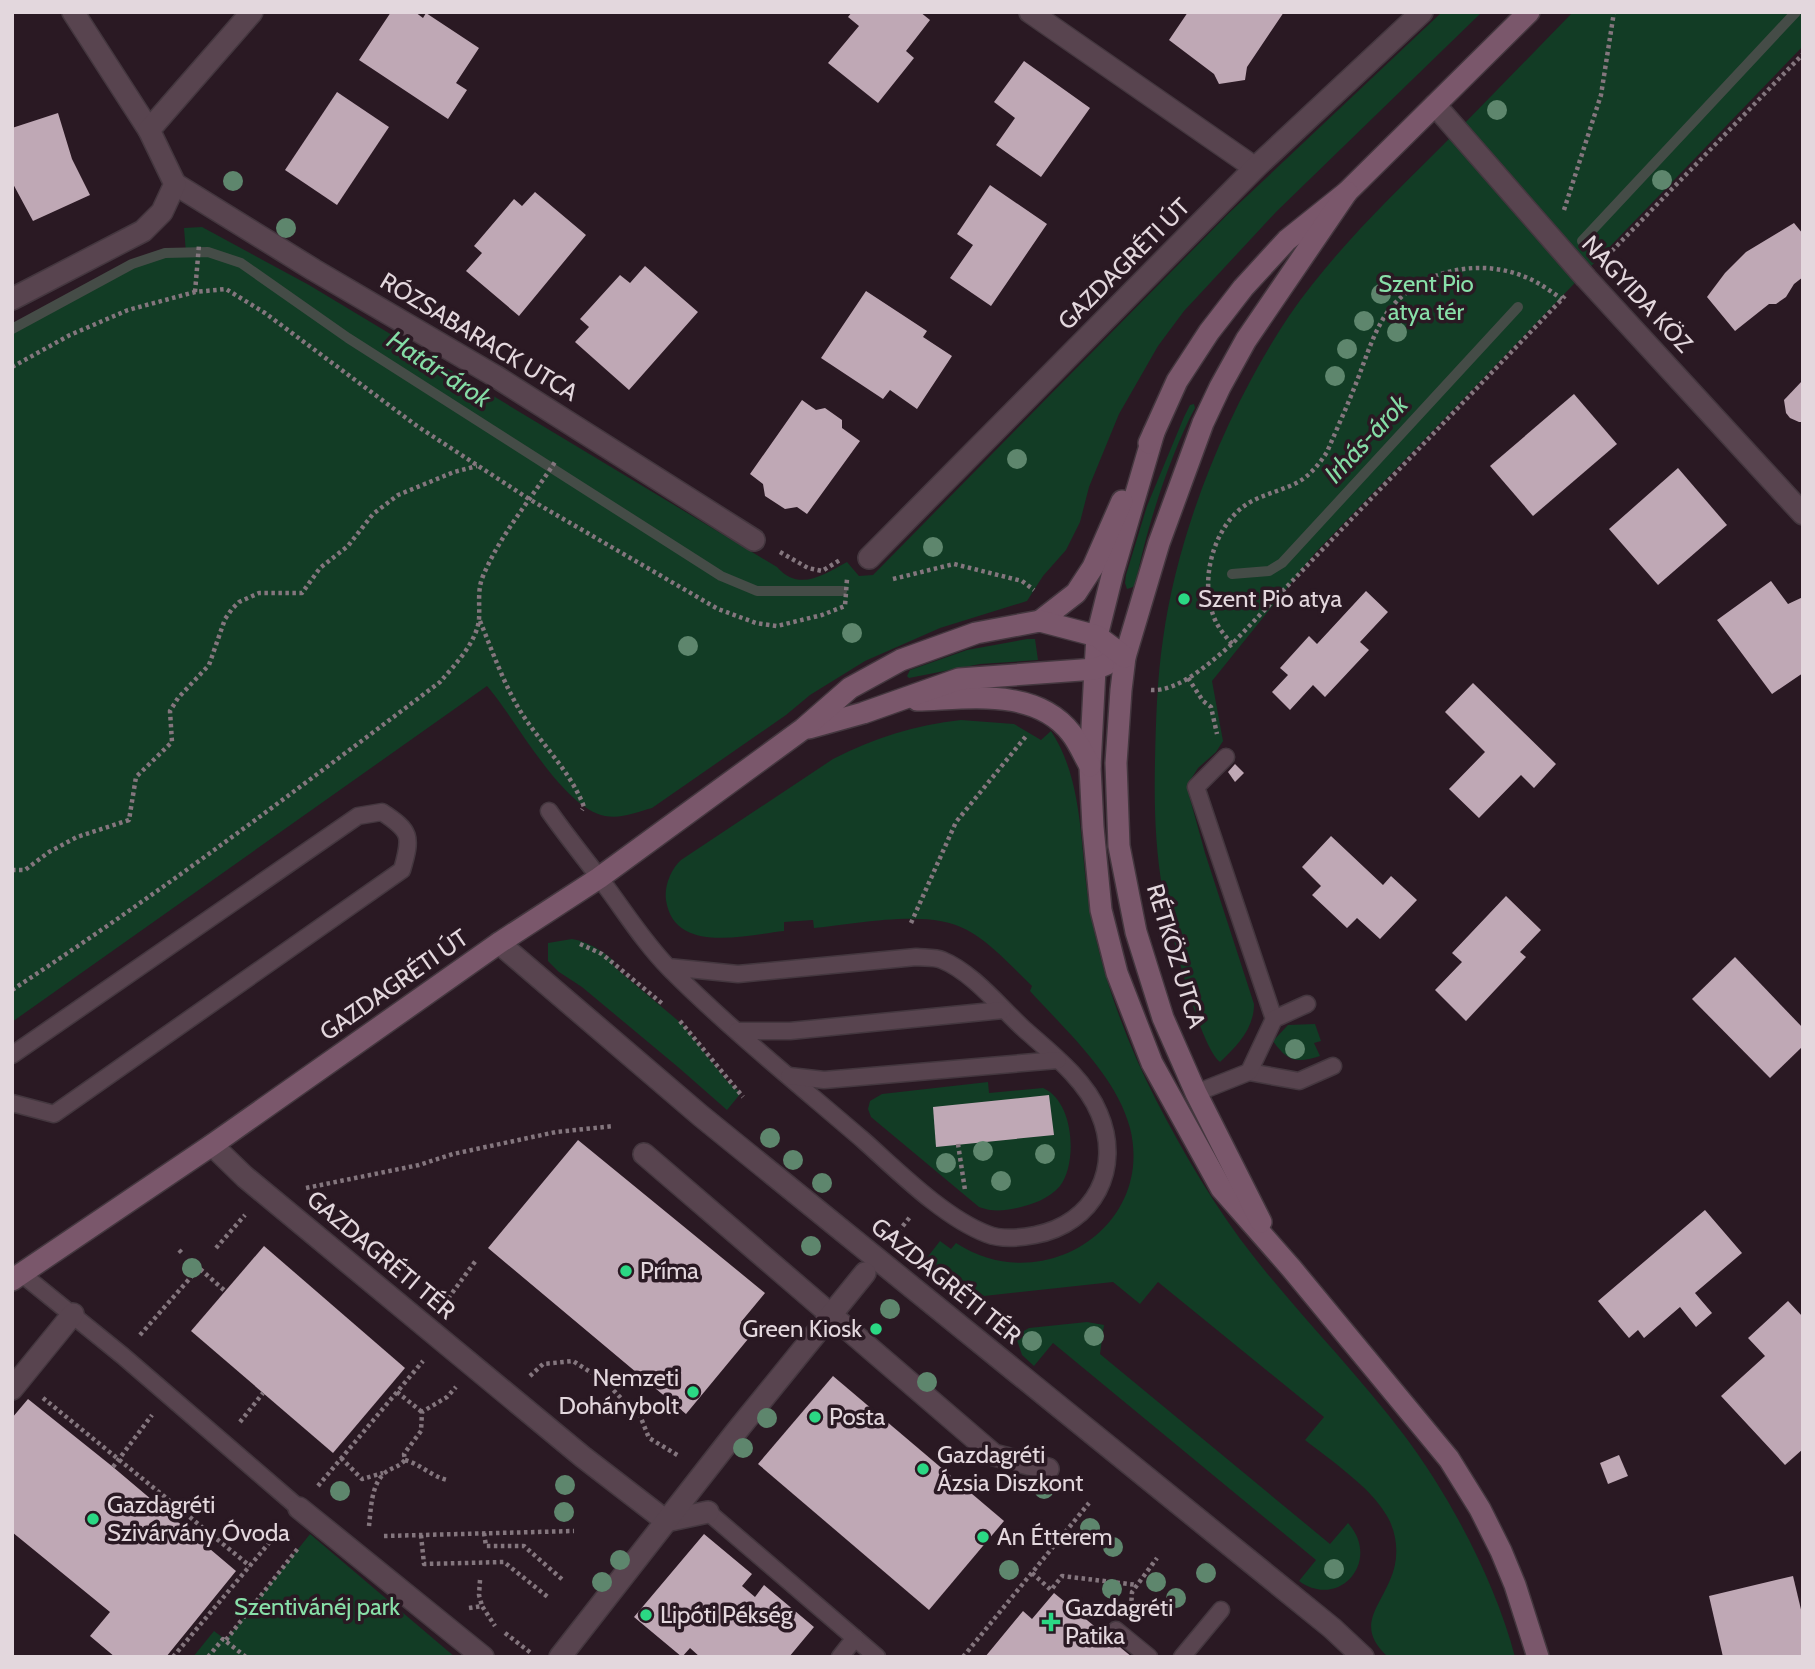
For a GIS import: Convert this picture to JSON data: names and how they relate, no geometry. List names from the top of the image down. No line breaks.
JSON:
{"streets":{"street":["GAZDAGRÉTI ÚT","NAGYIDA KÖZ","RÓZSABARACK UTCA","RÉTKÖZ UTCA","GAZDAGRÉTI TÉR"]},"crossings":[["GAZDAGRÉTI ÚT","NAGYIDA KÖZ"],["GAZDAGRÉTI ÚT","RÉTKÖZ UTCA"],["GAZDAGRÉTI ÚT","GAZDAGRÉTI TÉR"]],"water":["Határ-árok","Irhás-árok"],"parks":["Szent Pio atya tér","Szentivánéj park"],"places":{"other":["Szent Pio atya","Príma","Green Kiosk","Nemzeti Dohánybolt","Posta","Gazdagréti Ázsia Diszkont","Gazdagréti Szivárvány Óvoda","An Étterem","Lipóti Pékség"],"health":["Gazdagréti Patika"]}}
